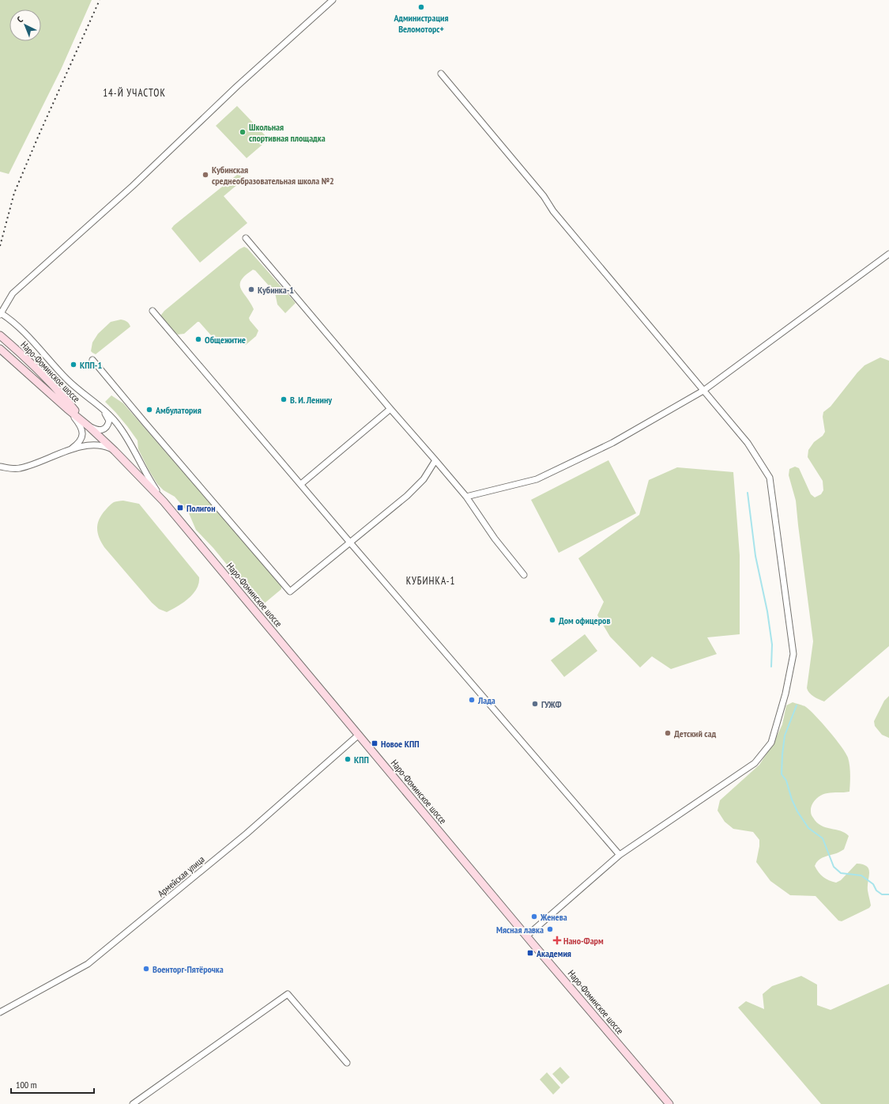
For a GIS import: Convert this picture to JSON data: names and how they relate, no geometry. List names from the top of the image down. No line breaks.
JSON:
{"streets":{"main road":["Наро-Фоминское шоссе"],"street":["Армейская улица"]},"crossings":[["Наро-Фоминское шоссе","Армейская улица"]],"districts":["14-Й УЧАСТОК","КУБИНКА-1"],"places":{"other":["Администрация Веломоторс+","Школьная спортивная площадка","Кубинская среднеобразовательная школа №2","Кубинка-1","Общежитие","КПП-1","В. И. Ленину","Амбулатория","Дом офицеров","Лада","ГУЖФ","Детский сад","КПП","Женева","Мясная лавка","Военторг-Пятёрочка"],"transit":["Полигон","Новое КПП","Академия"],"health":["Нано-Фарм"]},"scale_bar":"100 m","north":"top left"}
